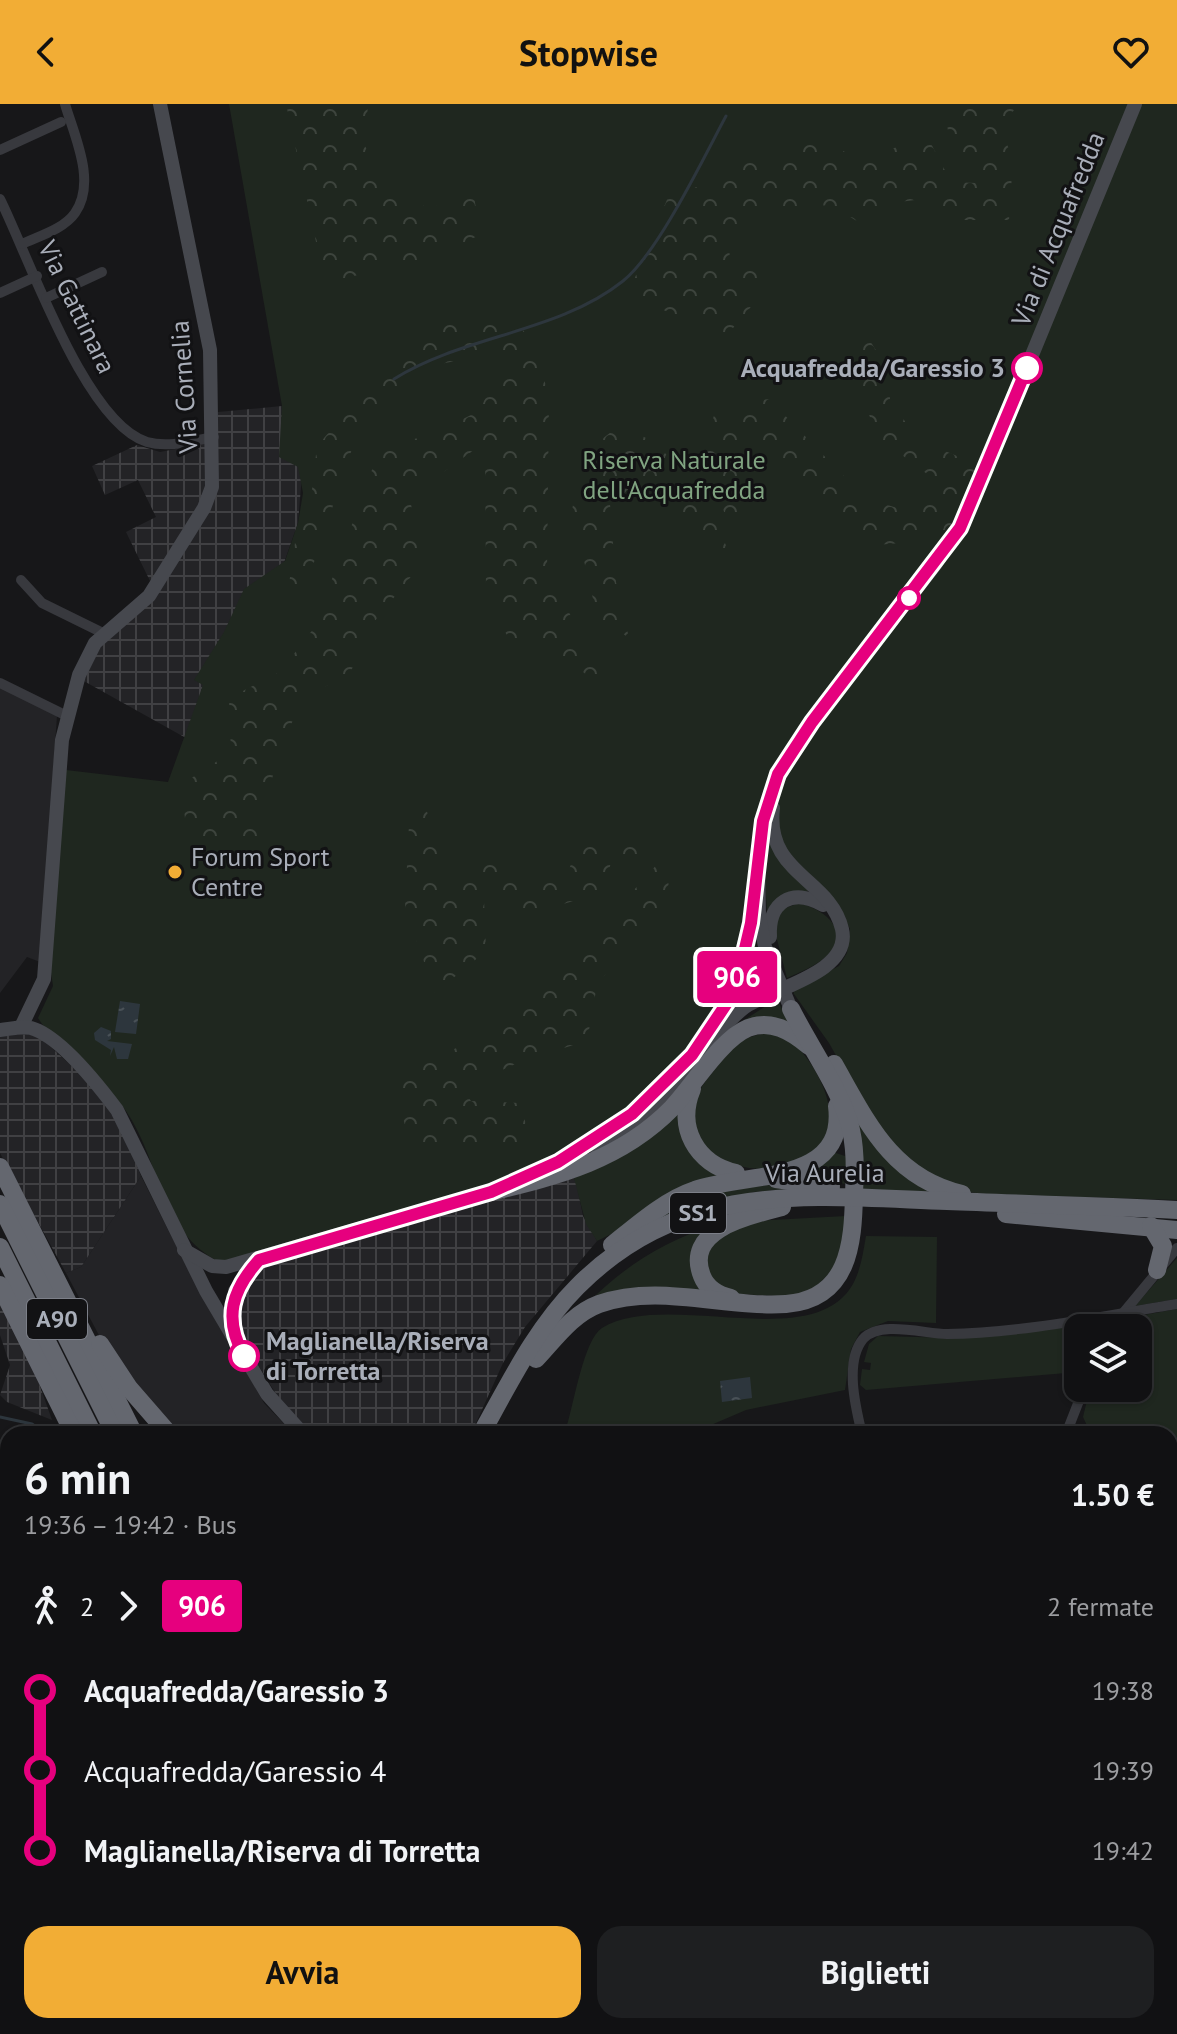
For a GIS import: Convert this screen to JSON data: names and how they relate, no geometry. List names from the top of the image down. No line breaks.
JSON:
{"streets":{"highway":["Via Aurelia","SS1","A90"],"street":["Via di Acquafredda","Via Gattinara","Via Cornelia"]},"crossings":[["Via Gattinara","Via Cornelia"]],"parks":["Riserva Naturale dell'Acquafredda"],"places":["Acquafredda/Garessio 3","Forum Sport Centre","Maglianella/Riserva di Torretta"],"lines":["bus line 906"],"page":{"header":"Stopwise","on_map":"906","heading":["6 min","19:36 – 19:42 · Bus","1.50 €"],"legs":["2","906","2 fermate"],"list":[{"name":"Acquafredda/Garessio 3","value":"19:38"},{"name":"Acquafredda/Garessio 4","value":"19:39"},{"name":"Maglianella/Riserva di Torretta","value":"19:42"}],"buttons":["Avvia","Biglietti"]}}
